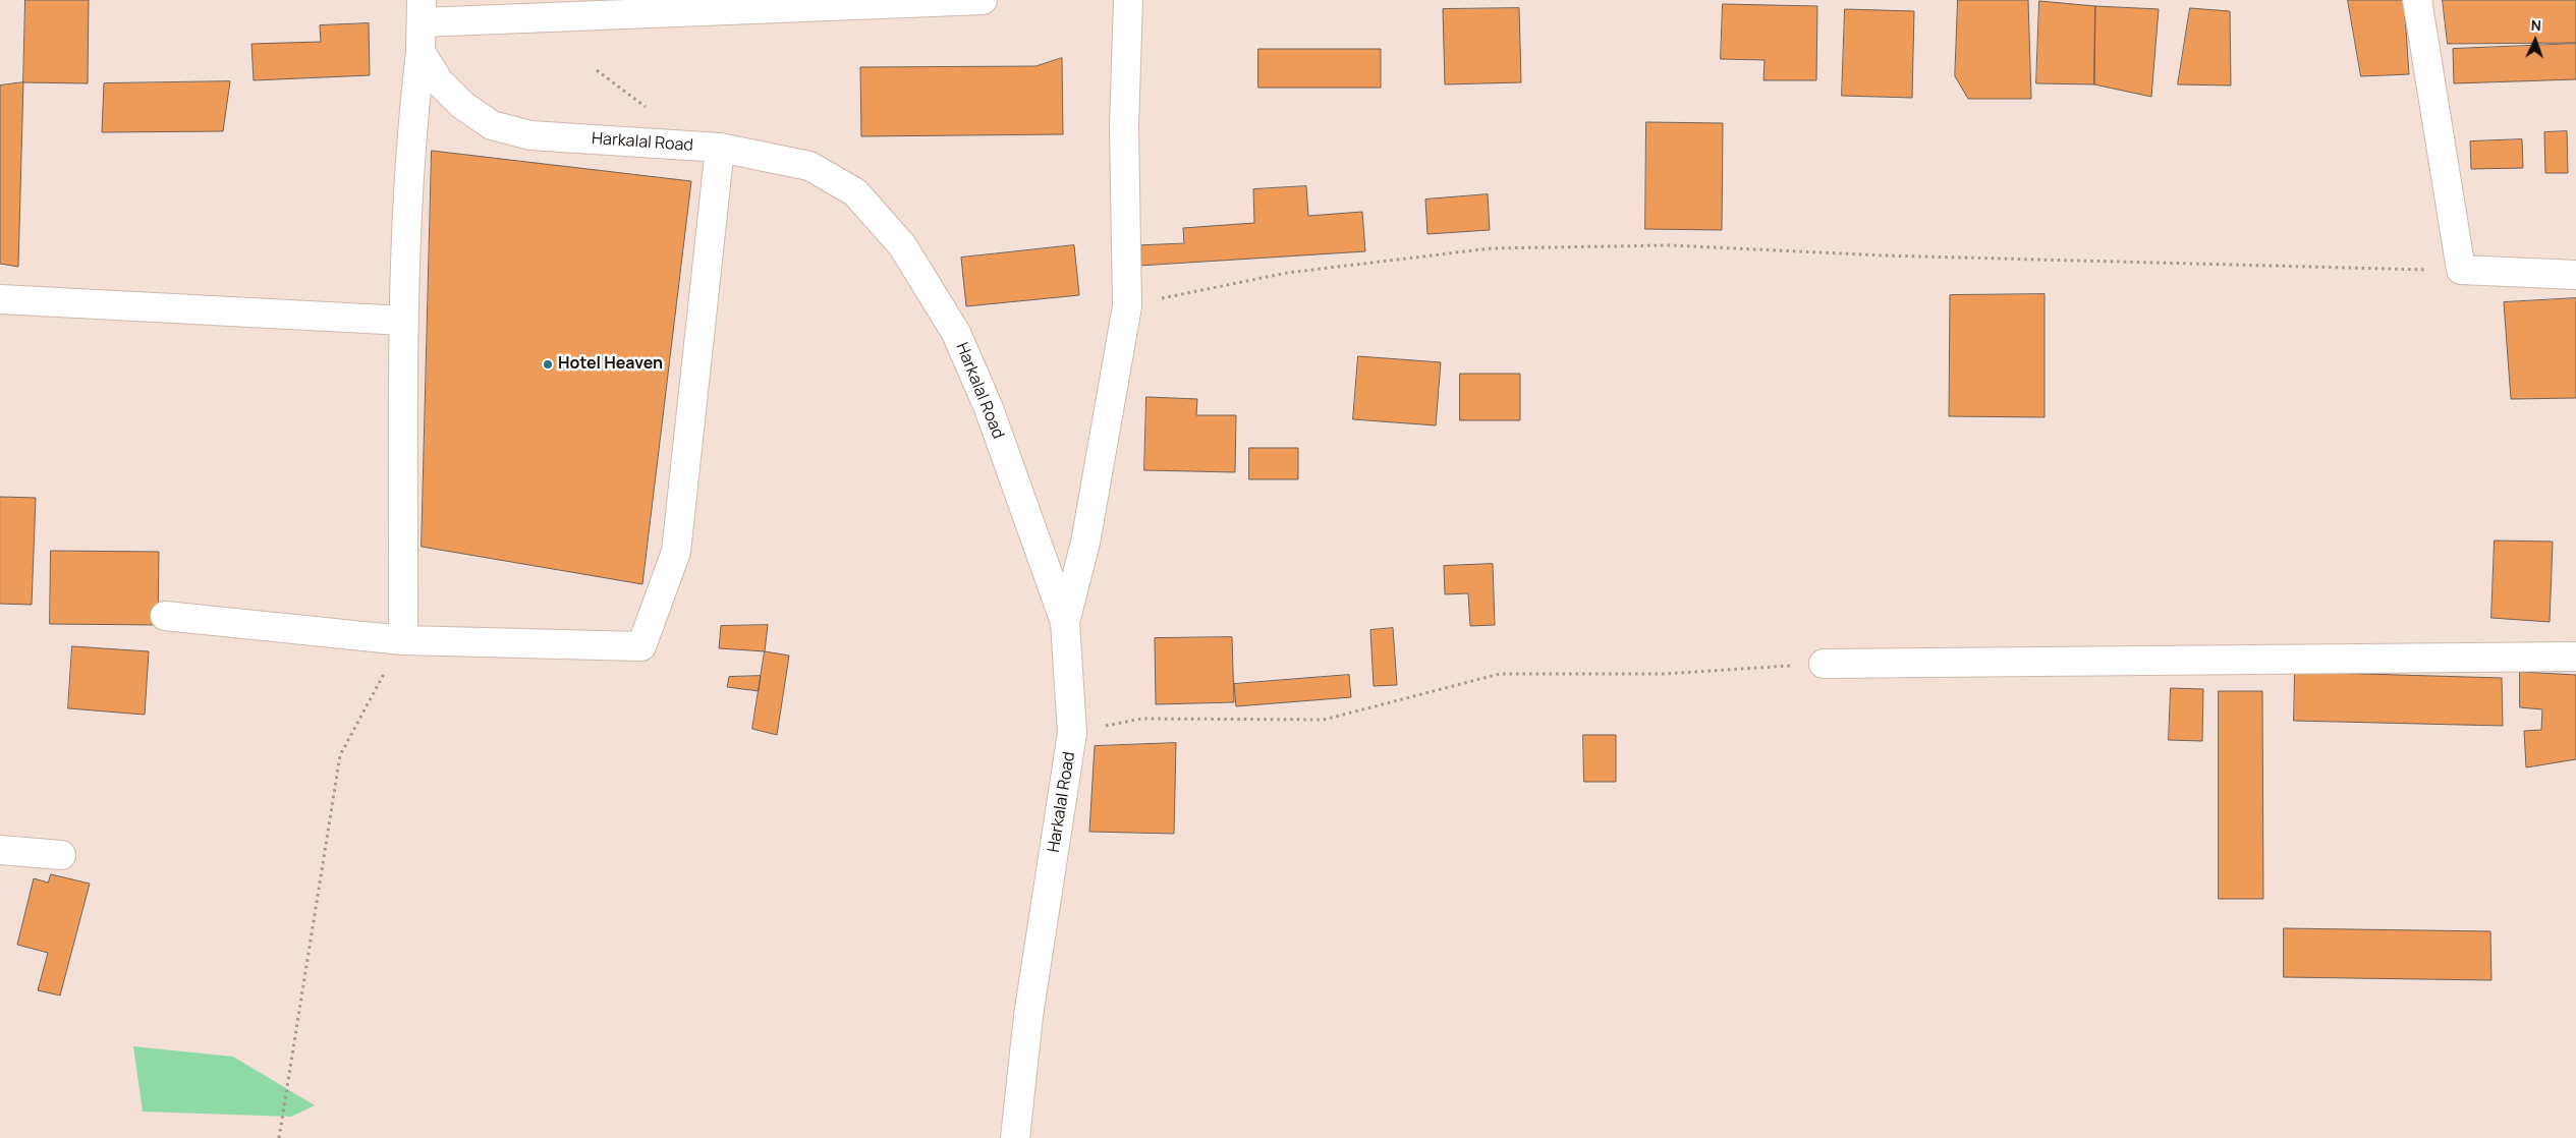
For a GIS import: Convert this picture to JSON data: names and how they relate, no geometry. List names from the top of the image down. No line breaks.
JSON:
{"streets":{"street":["Harkalal Road"]},"places":["Hotel Heaven"],"north":"top"}
